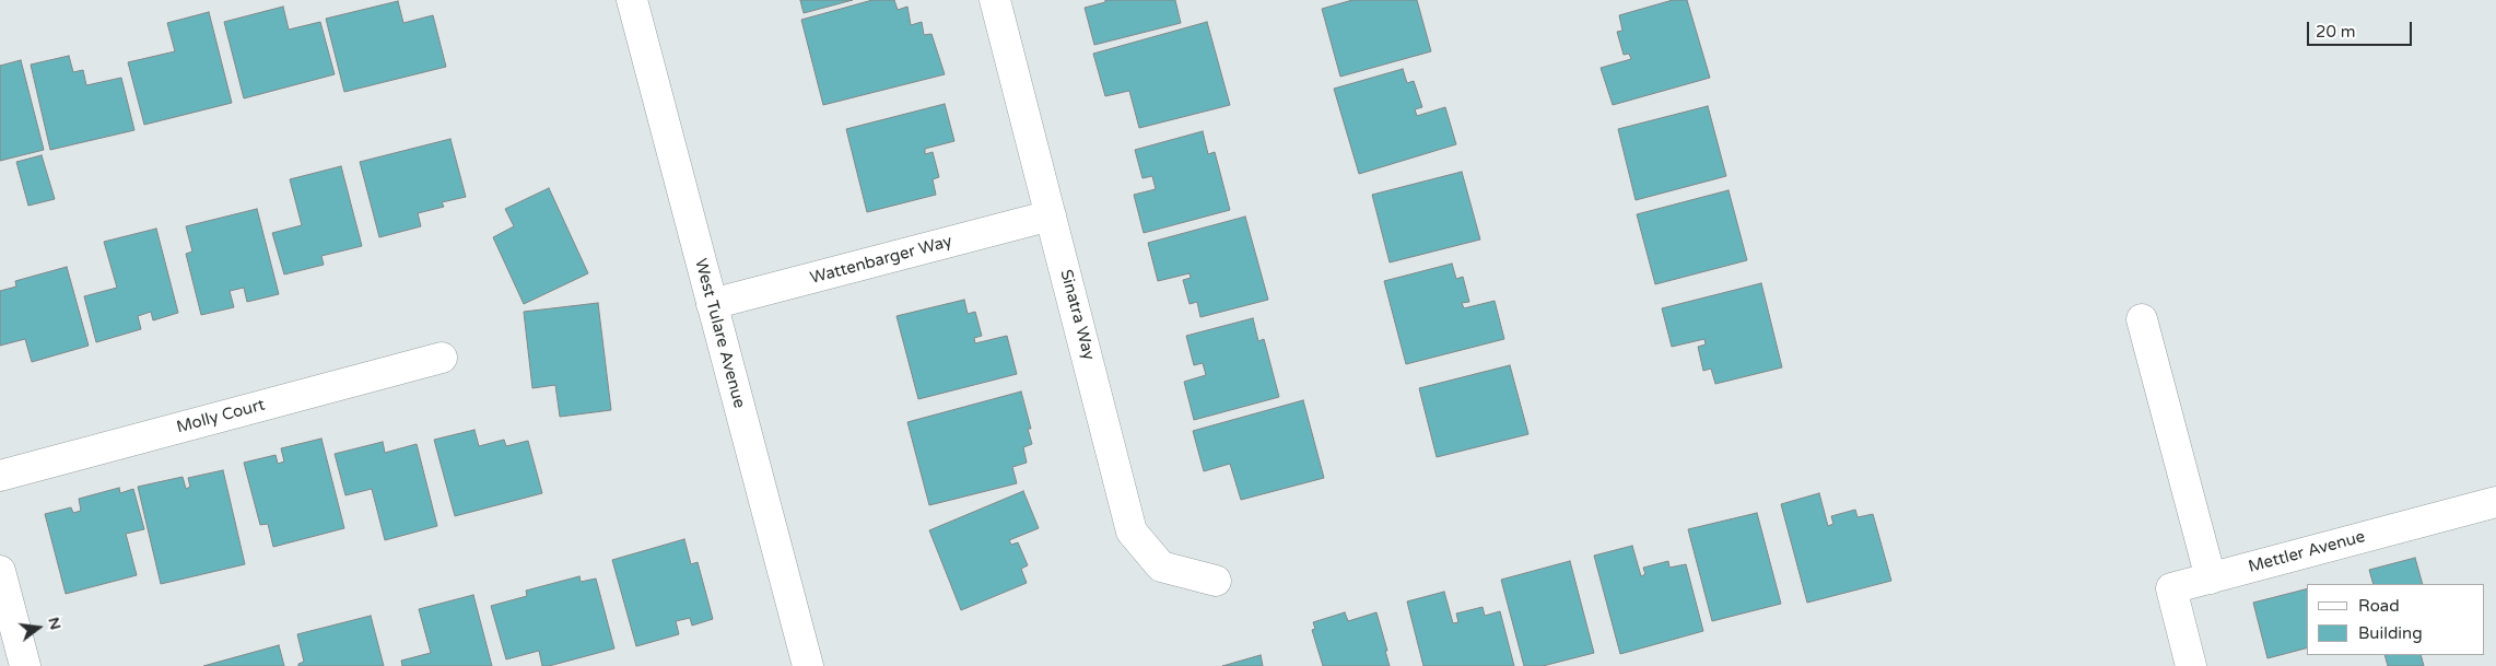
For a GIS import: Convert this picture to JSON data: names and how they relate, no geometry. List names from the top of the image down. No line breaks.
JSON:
{"streets":{"street":["Wattenbarger Way","Sinatra Way","West Tulare Avenue","Molly Court","Mettler Avenue"]},"crossings":[["Wattenbarger Way","Sinatra Way"],["Wattenbarger Way","West Tulare Avenue"]],"legend":["Road","Building"],"scale_bar":"20 m","north":"right"}
